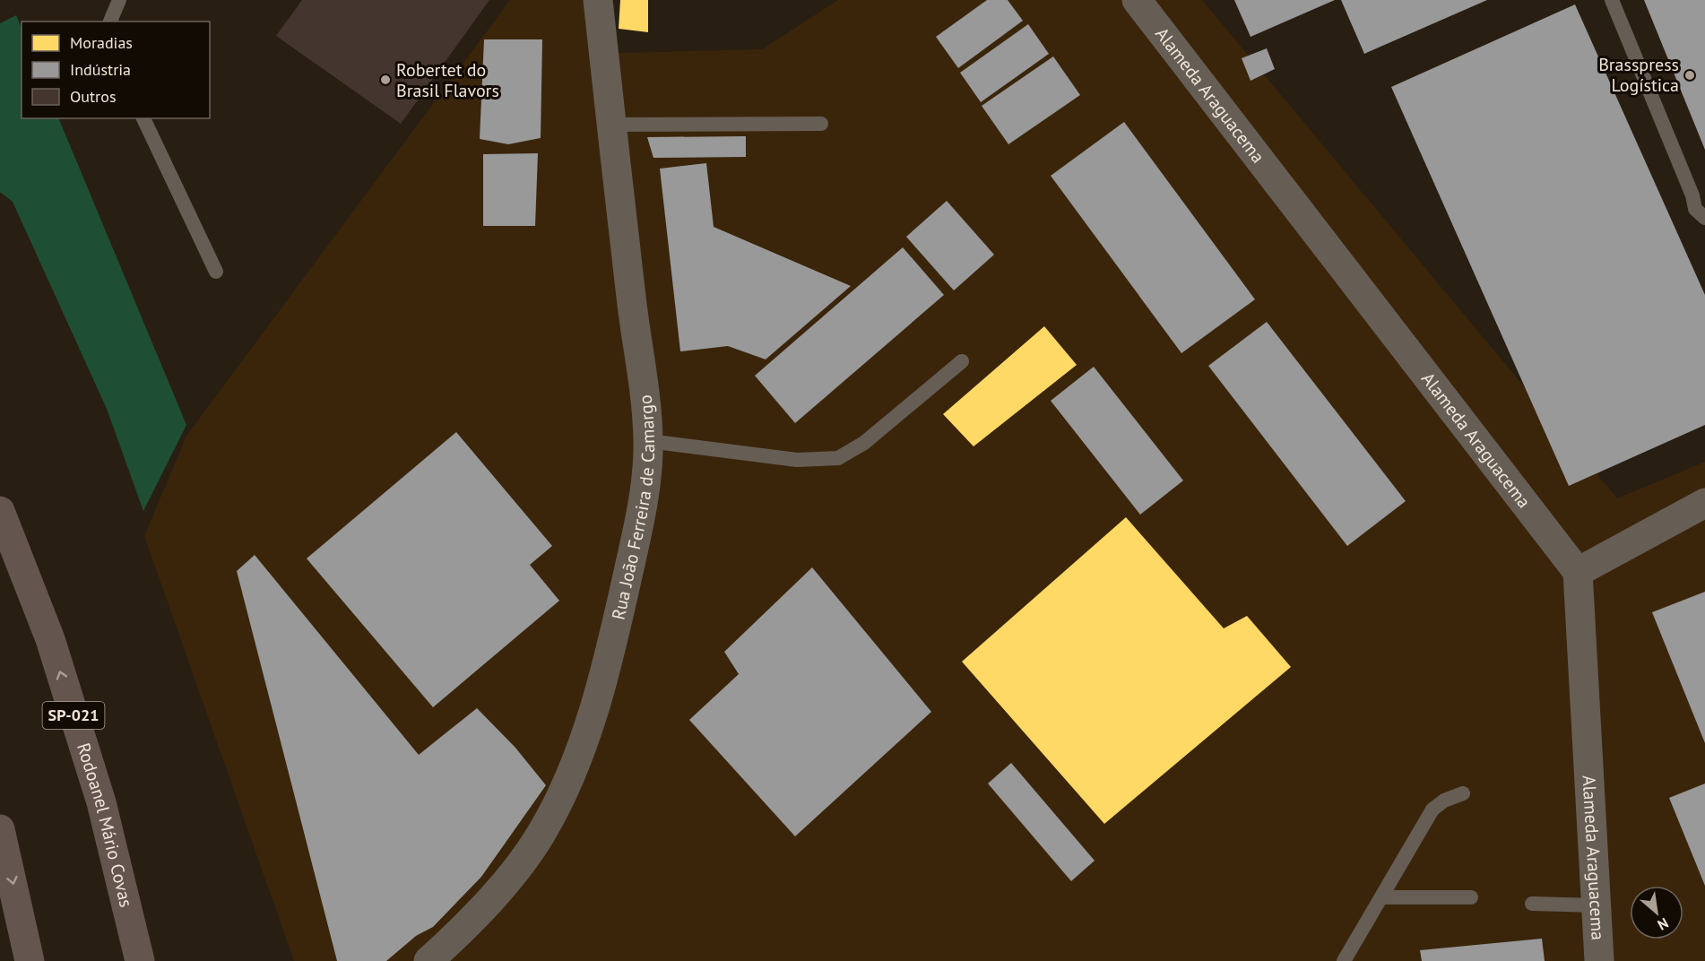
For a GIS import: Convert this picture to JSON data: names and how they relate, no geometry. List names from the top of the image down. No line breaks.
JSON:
{"streets":{"highway":["SP-021","Rodoanel Mário Covas"],"street":["Alameda Araguacema","Rua João Ferreira de Camargo"]},"one_way":["Rodoanel Mário Covas"],"places":["Brasspress Logística","Robertet do Brasil Flavors"],"legend":["Moradias","Indústria","Outros"],"north":"bottom right"}
